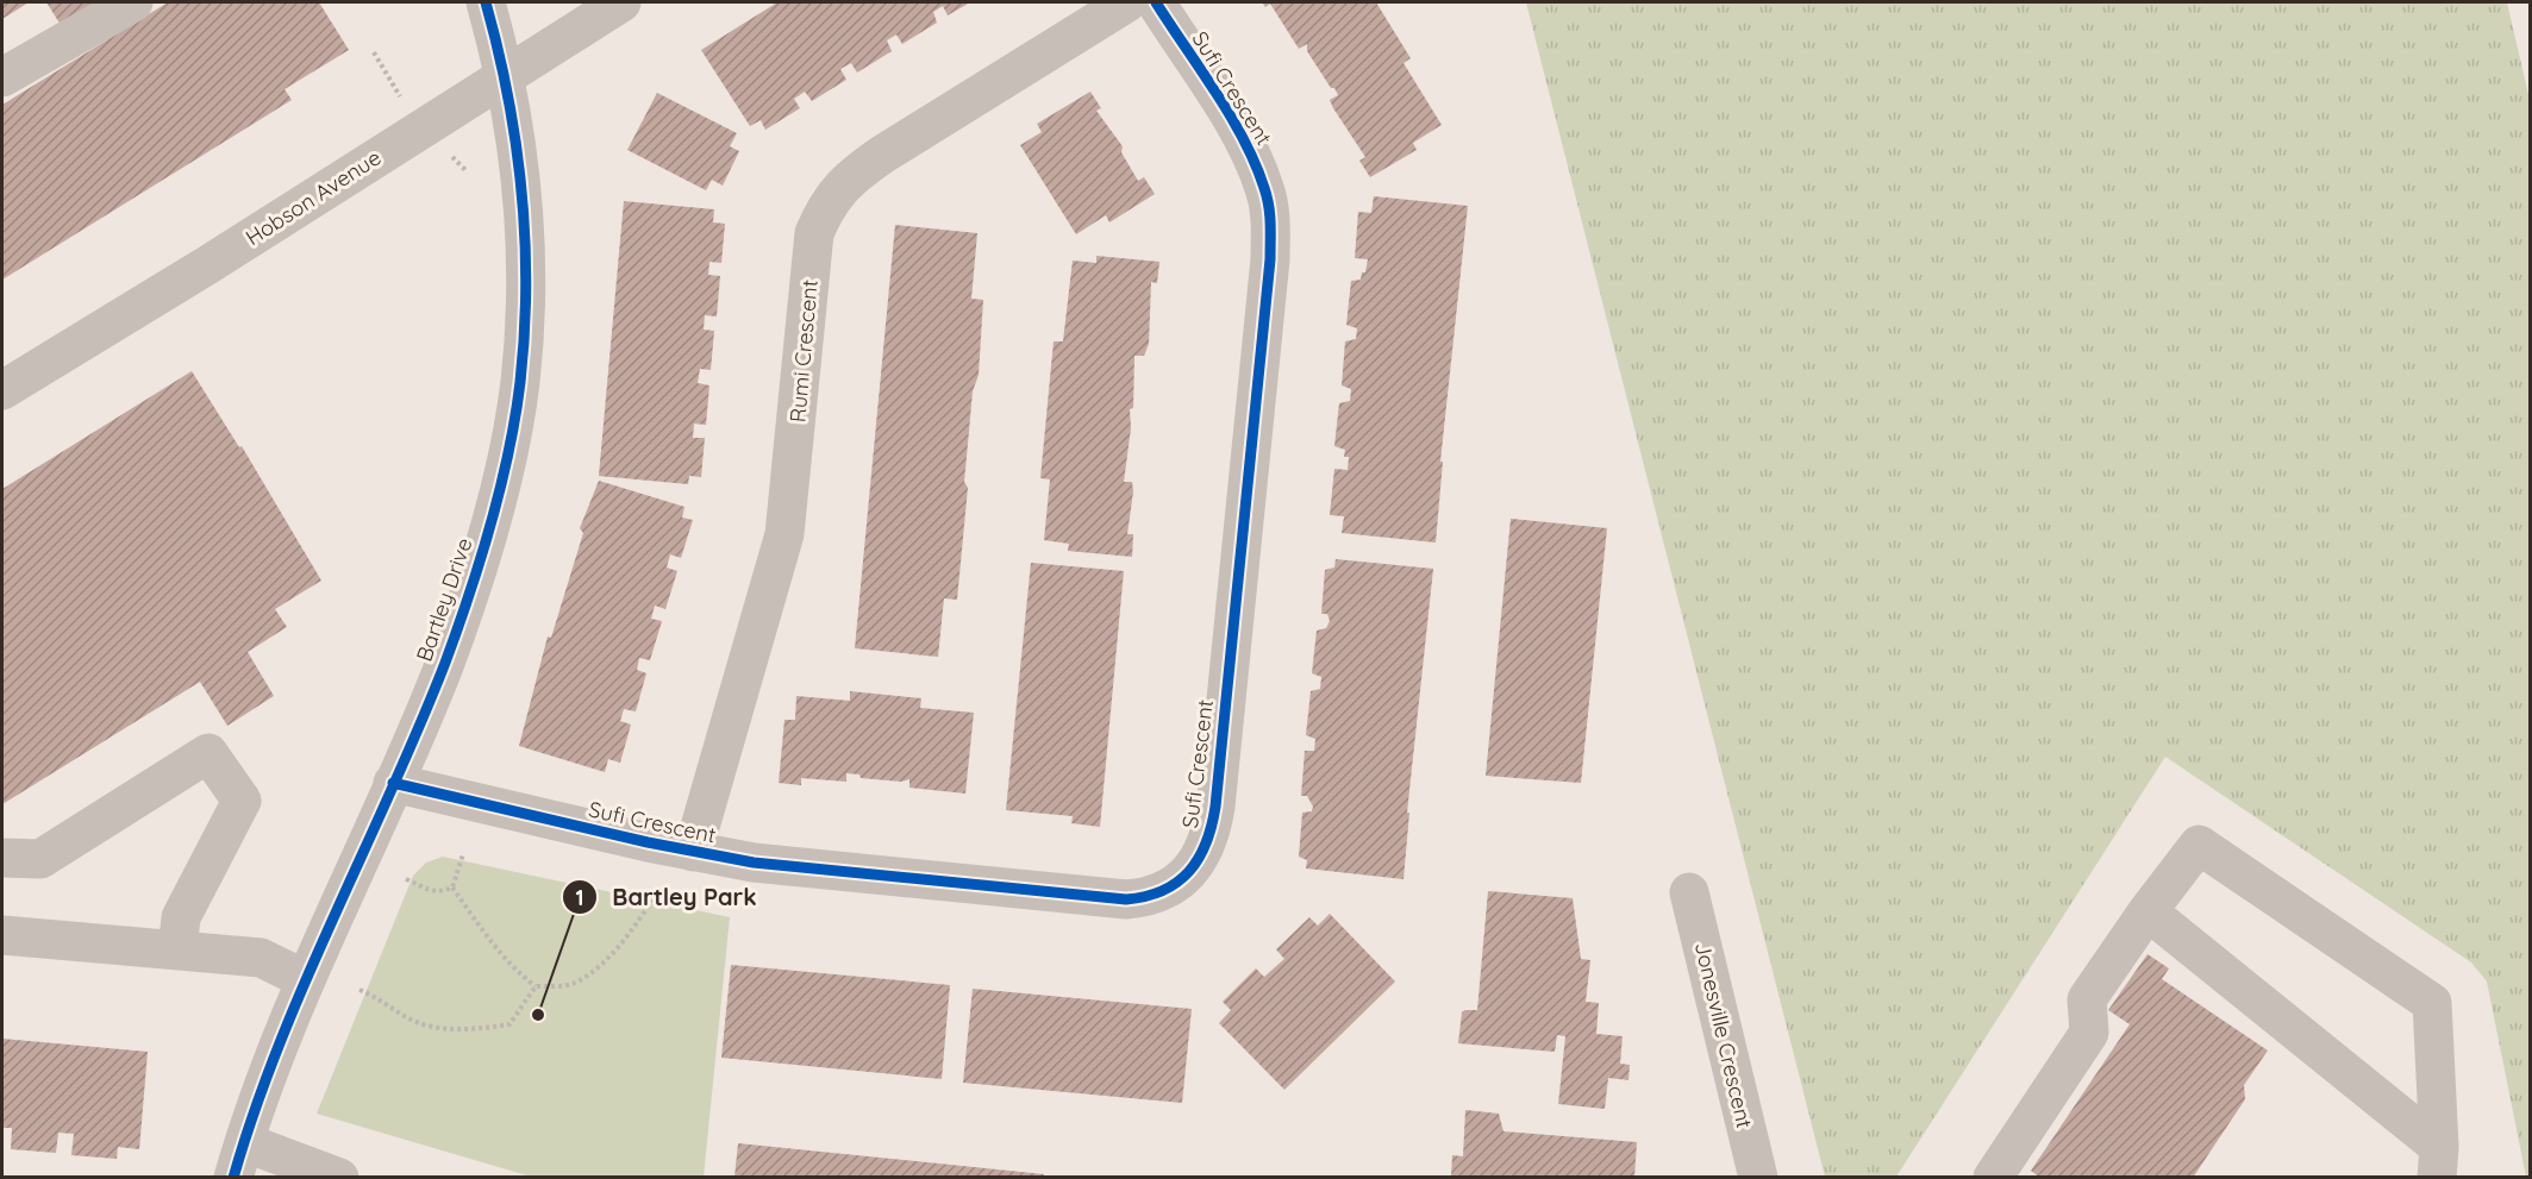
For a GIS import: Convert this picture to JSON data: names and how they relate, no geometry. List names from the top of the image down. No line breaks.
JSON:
{"streets":{"street":["Sufi Crescent","Hobson Avenue","Rumi Crescent","Bartley Drive","Jonesville Crescent"]},"crossings":[["Sufi Crescent","Rumi Crescent"],["Sufi Crescent","Bartley Drive"],["Hobson Avenue","Bartley Drive"]],"places":["Bartley Park"]}
